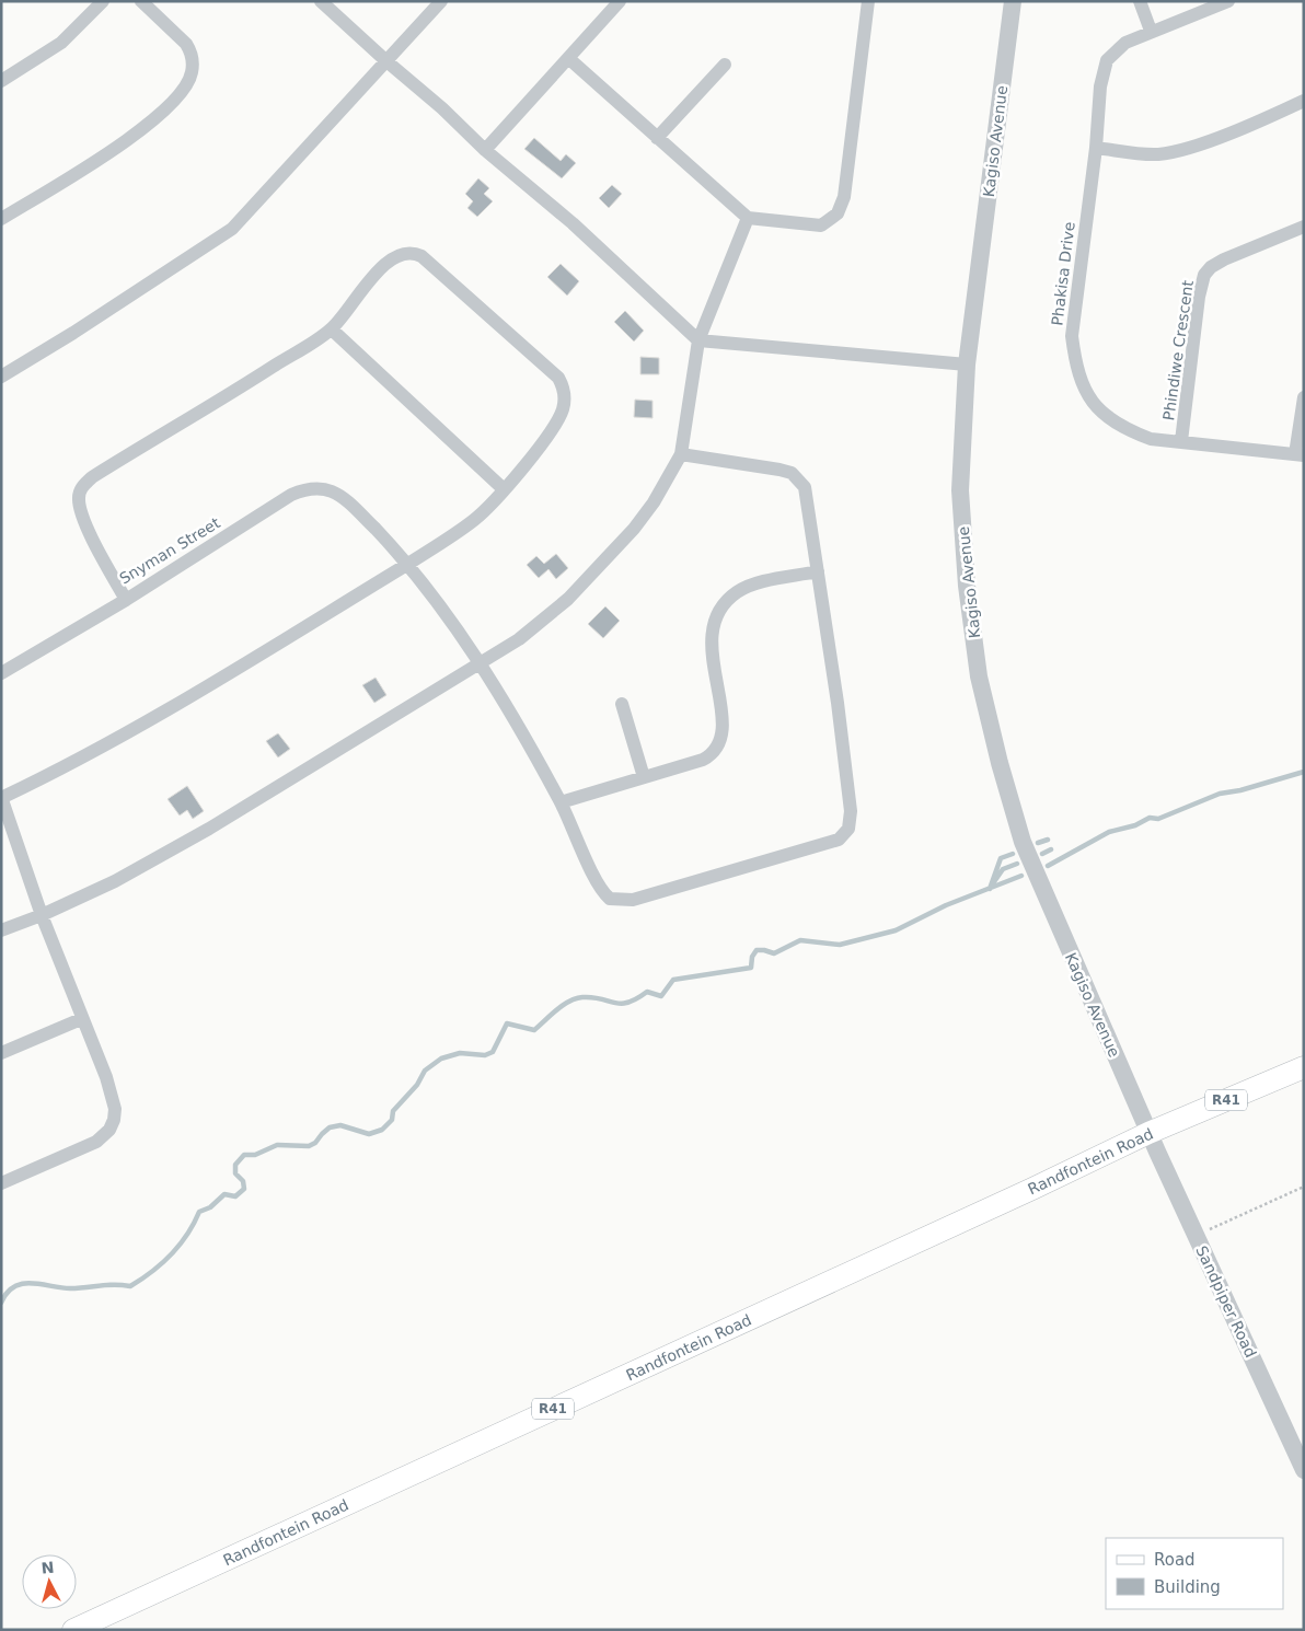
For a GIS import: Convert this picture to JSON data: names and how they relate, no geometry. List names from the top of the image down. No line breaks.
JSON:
{"streets":{"main road":["R41","Randfontein Road"],"street":["Kagiso Avenue","Phakisa Drive","Phindiwe Crescent","Snyman Street","Sandpiper Road"]},"crossings":[["Kagiso Avenue","Randfontein Road"],["Kagiso Avenue","Sandpiper Road"],["Phakisa Drive","Phindiwe Crescent"],["Randfontein Road","Sandpiper Road"]],"legend":["Road","Building"],"north":"top"}
